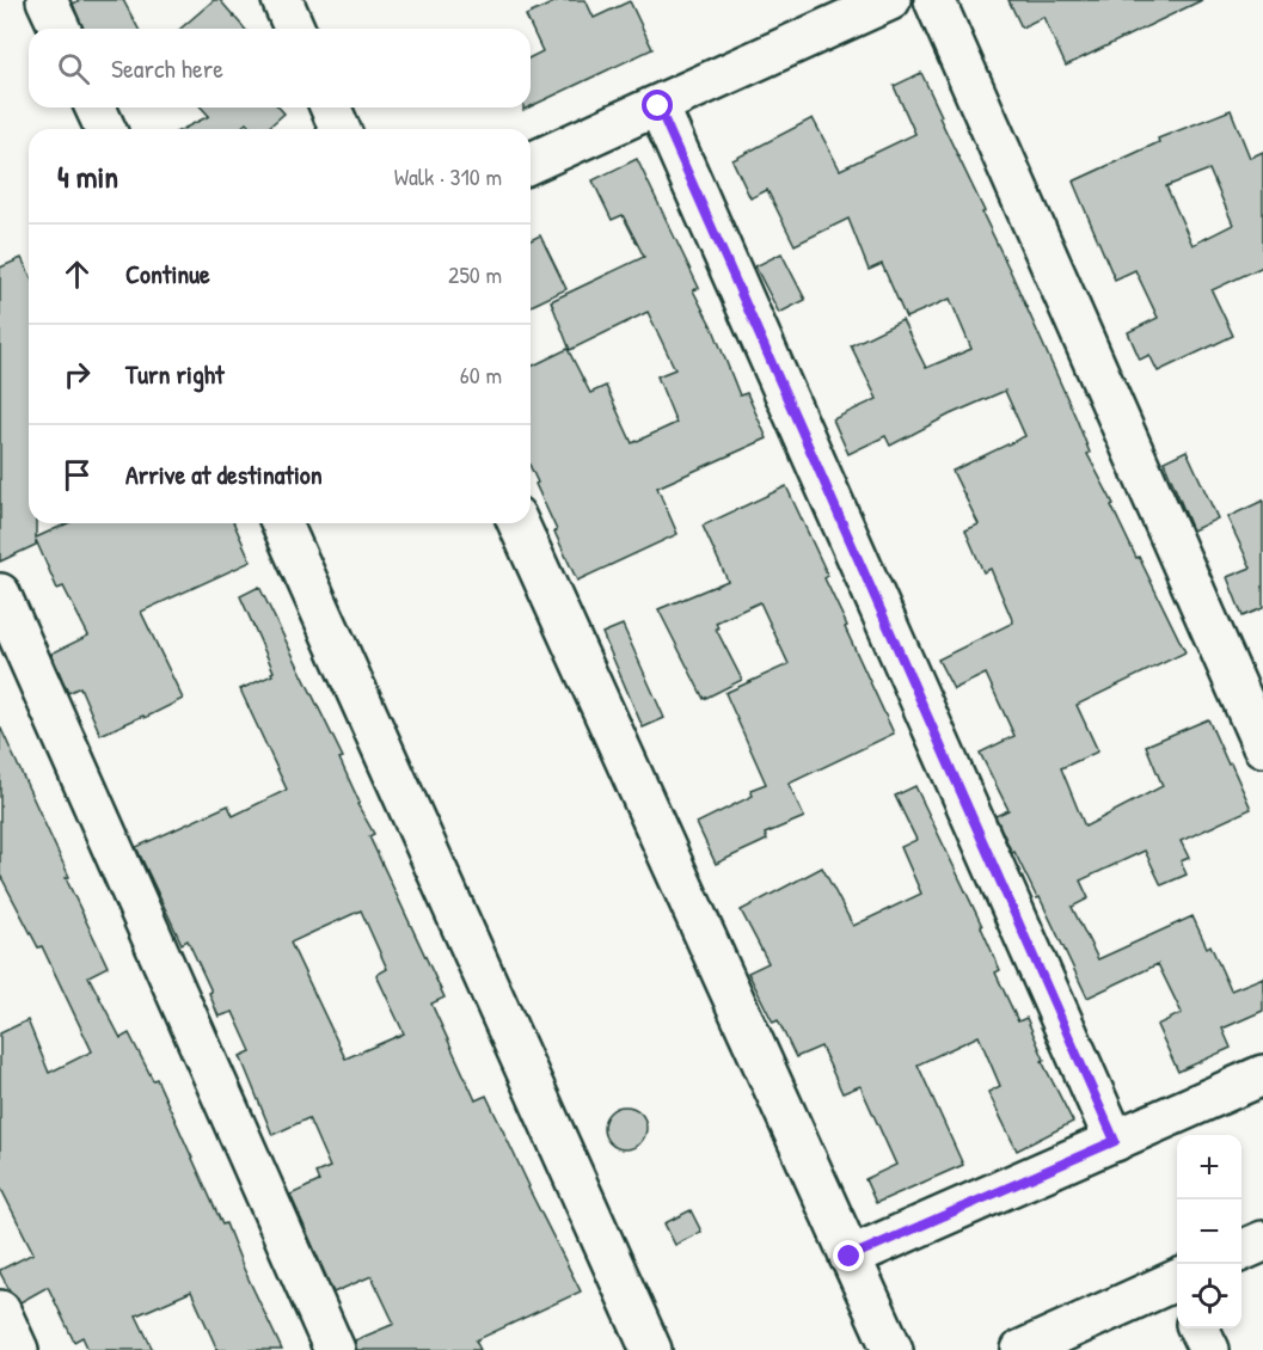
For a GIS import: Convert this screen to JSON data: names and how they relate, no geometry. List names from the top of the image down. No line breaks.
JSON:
{"page":{"search":"Search here","heading":["4 min","Walk · 310 m"],"list":[["Continue","250 m"],["Turn right","60 m"],"Arrive at destination"],"map_buttons":["+","−"]}}
